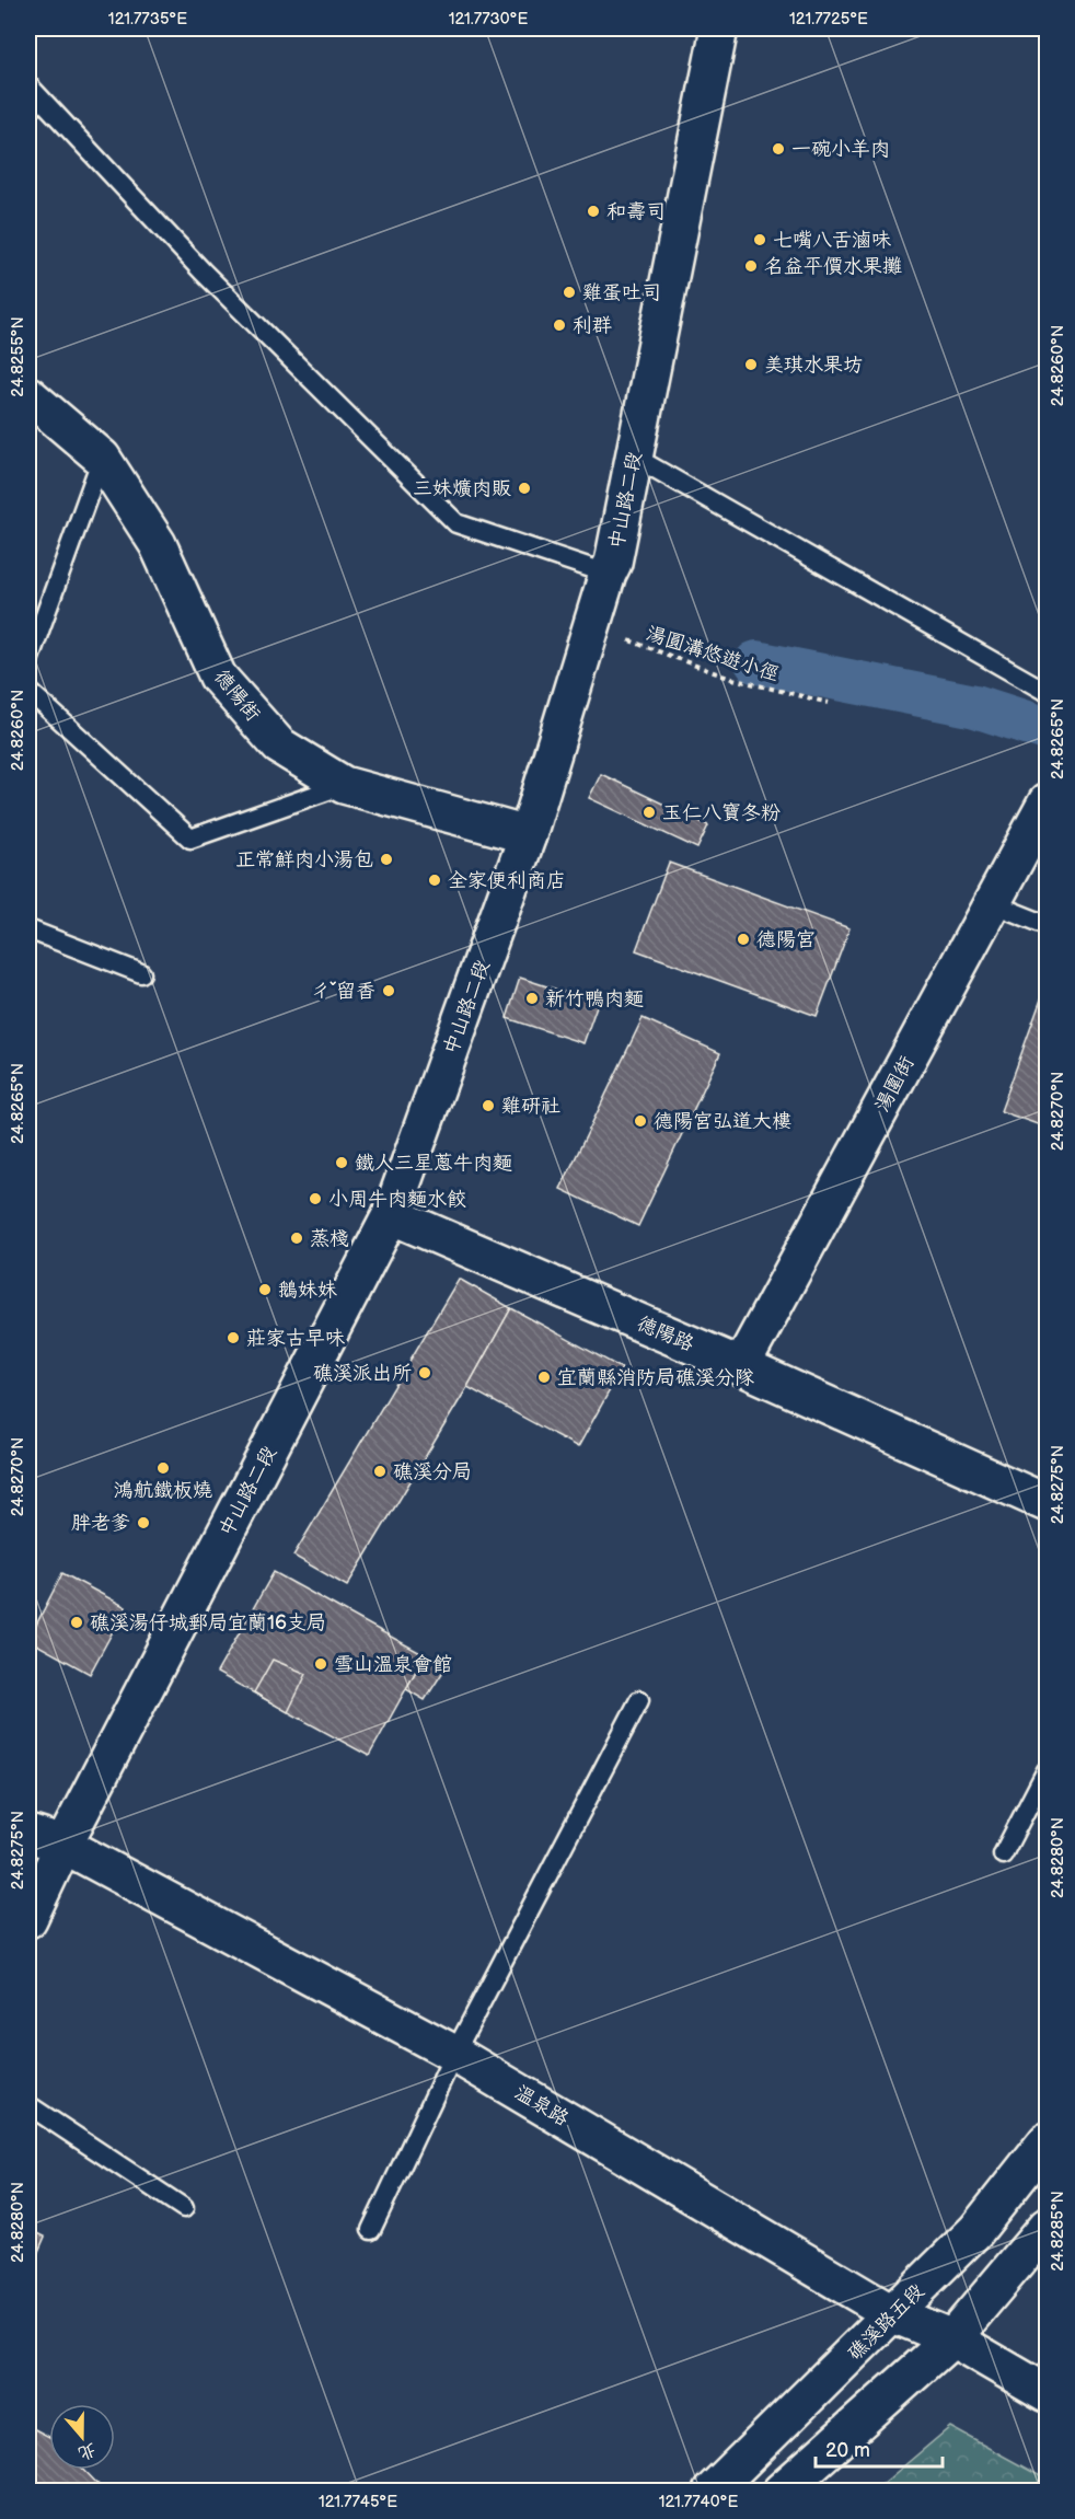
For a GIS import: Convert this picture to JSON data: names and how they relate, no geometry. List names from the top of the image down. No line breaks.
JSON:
{"streets":{"street":["中山路二段","德陽街","湯圍街","德陽路","溫泉路","礁溪路五段"],"path":["湯圓溝悠遊小徑"]},"crossings":[["中山路二段","湯圓溝悠遊小徑"],["中山路二段","德陽街"],["中山路二段","德陽路"],["中山路二段","溫泉路"],["湯圍街","德陽路"],["溫泉路","礁溪路五段"]],"places":["一碗小羊肉","和壽司","七嘴八舌滷味","名益平價水果攤","雞蛋吐司","利群","美琪水果坊","三妹爌肉販","玉仁八寶冬粉","正常鮮肉小湯包","全家便利商店","德陽宮","ㄔˇ留香","新竹鴨肉麵","雞研社","德陽宮弘道大樓","鐵人三星蔥牛肉麵","小周牛肉麵水餃","蒸棧","鵝妹妹","莊家古早味","礁溪派出所","宜蘭縣消防局礁溪分隊","鴻航鐵板燒","礁溪分局","胖老爹","礁溪湯仔城郵局宜蘭16支局","雪山溫泉會館"],"scale_bar":"20 m","north":"bottom","coordinates":["121.7735°E","121.7730°E","121.7725°E","24.8255°N","24.8260°N","24.8265°N","24.8270°N","24.8275°N","24.8280°N","24.8285°N","121.7745°E","121.7740°E"]}
